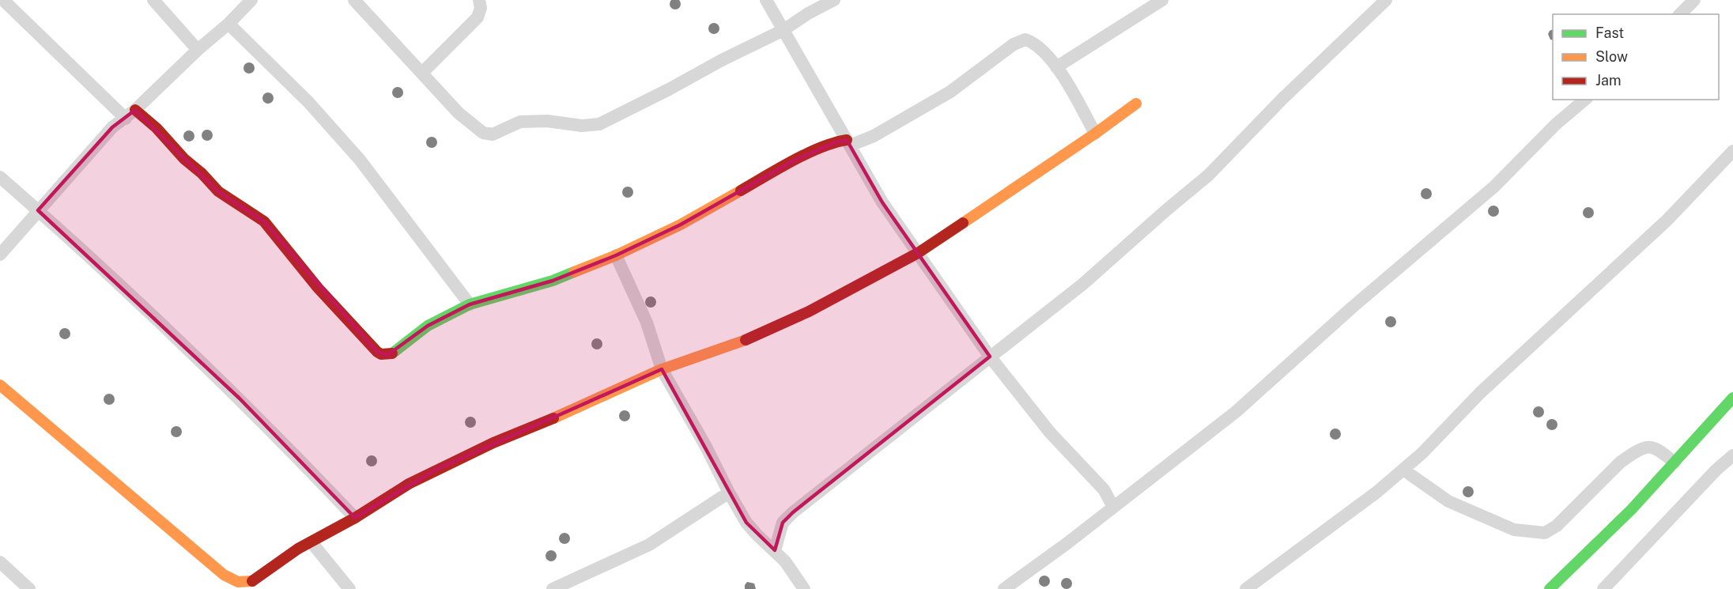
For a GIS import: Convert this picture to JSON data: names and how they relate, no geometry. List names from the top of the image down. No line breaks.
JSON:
{"legend":["Fast","Slow","Jam"]}
